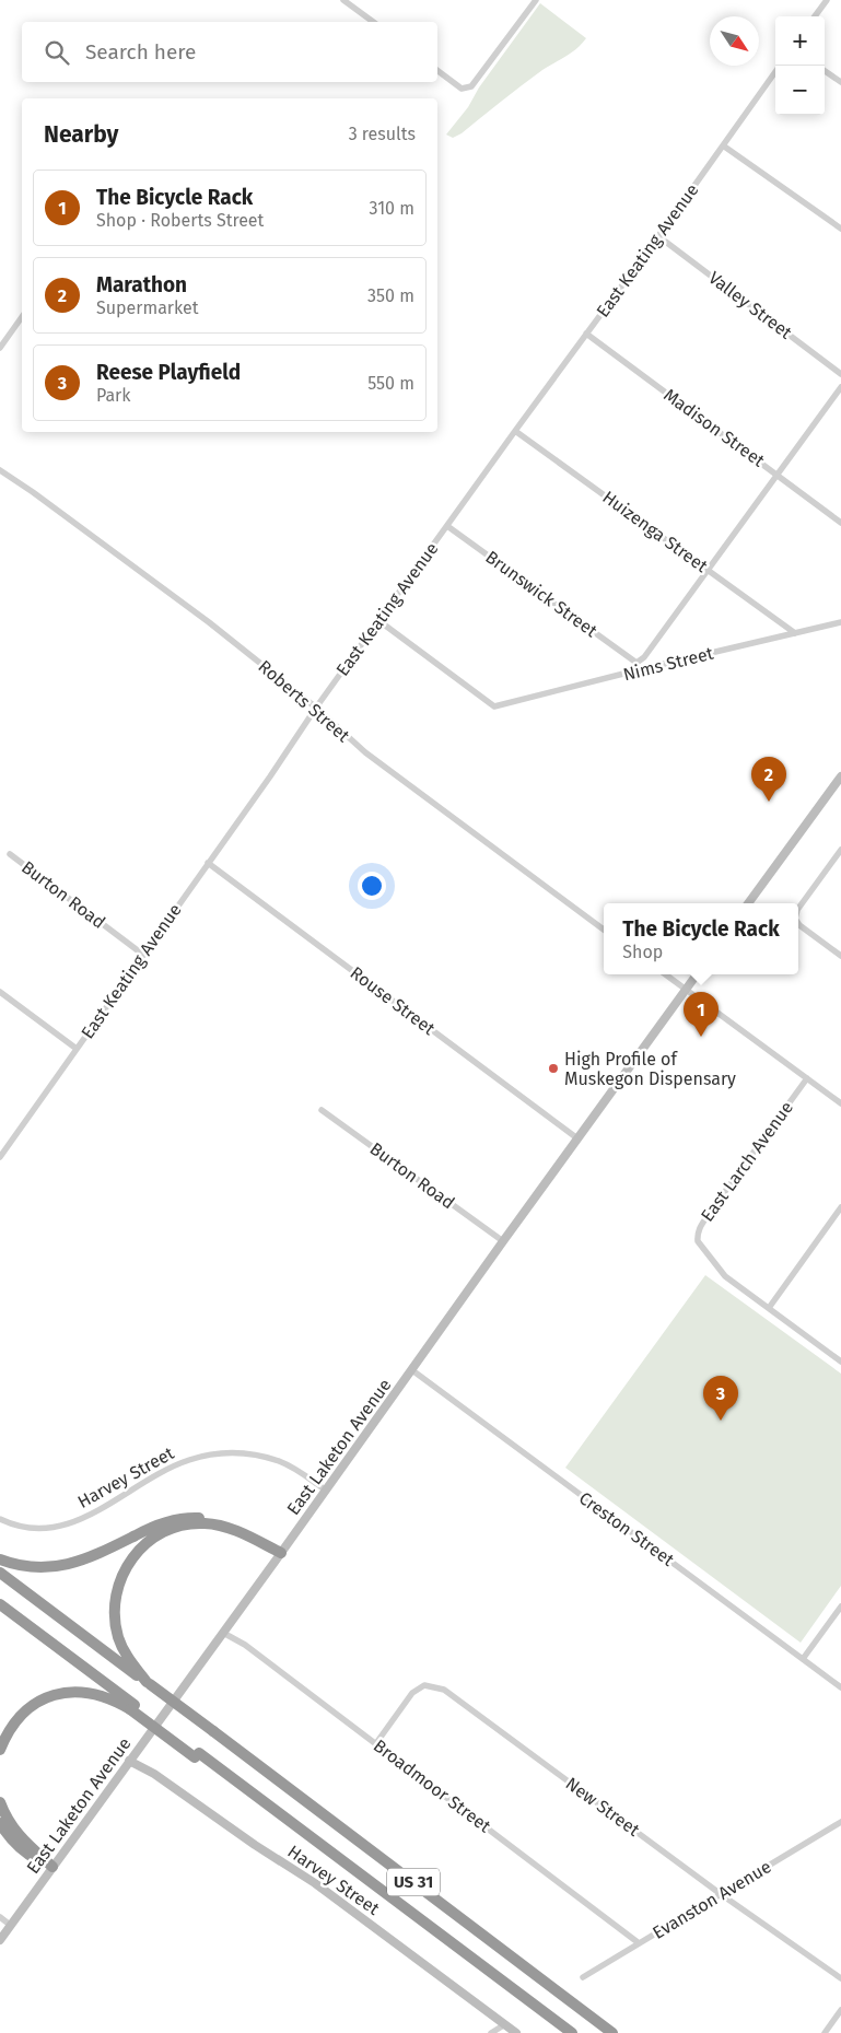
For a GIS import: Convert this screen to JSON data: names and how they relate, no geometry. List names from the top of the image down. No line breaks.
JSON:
{"streets":{"highway":["US 31"],"main road":["East Laketon Avenue","Harvey Street"],"street":["East Keating Avenue","Valley Street","Madison Street","Huizenga Street","Brunswick Street","Nims Street","Roberts Street","Burton Road","Rouse Street","East Larch Avenue","Creston Street","Broadmoor Street","New Street","Evanston Avenue"]},"crossings":[["East Keating Avenue","Valley Street"],["East Keating Avenue","Madison Street"],["East Keating Avenue","Huizenga Street"],["East Keating Avenue","Brunswick Street"],["East Keating Avenue","Nims Street"],["East Keating Avenue","Roberts Street"],["East Keating Avenue","Burton Road"],["East Keating Avenue","Rouse Street"],["Huizenga Street","Brunswick Street"],["Huizenga Street","Nims Street"],["Burton Road","East Laketon Avenue"],["Rouse Street","East Laketon Avenue"],["East Laketon Avenue","Harvey Street"],["East Laketon Avenue","Creston Street"],["East Laketon Avenue","Broadmoor Street"],["Broadmoor Street","New Street"],["Broadmoor Street","Evanston Avenue"],["New Street","Evanston Avenue"]],"places":["High Profile of Muskegon Dispensary"],"north":"bottom right","page":{"map_buttons":["+","−"],"search":"Search here","heading":["Nearby","3 results"],"list":[{"mark":"1","name":"The Bicycle Rack","note":"Shop · Roberts Street","value":"310 m"},{"mark":"2","name":"Marathon","note":"Supermarket","value":"350 m"},{"mark":"3","name":"Reese Playfield","note":"Park","value":"550 m"}],"pins":["2","1","3"],"popup":["The Bicycle Rack","Shop"]}}
